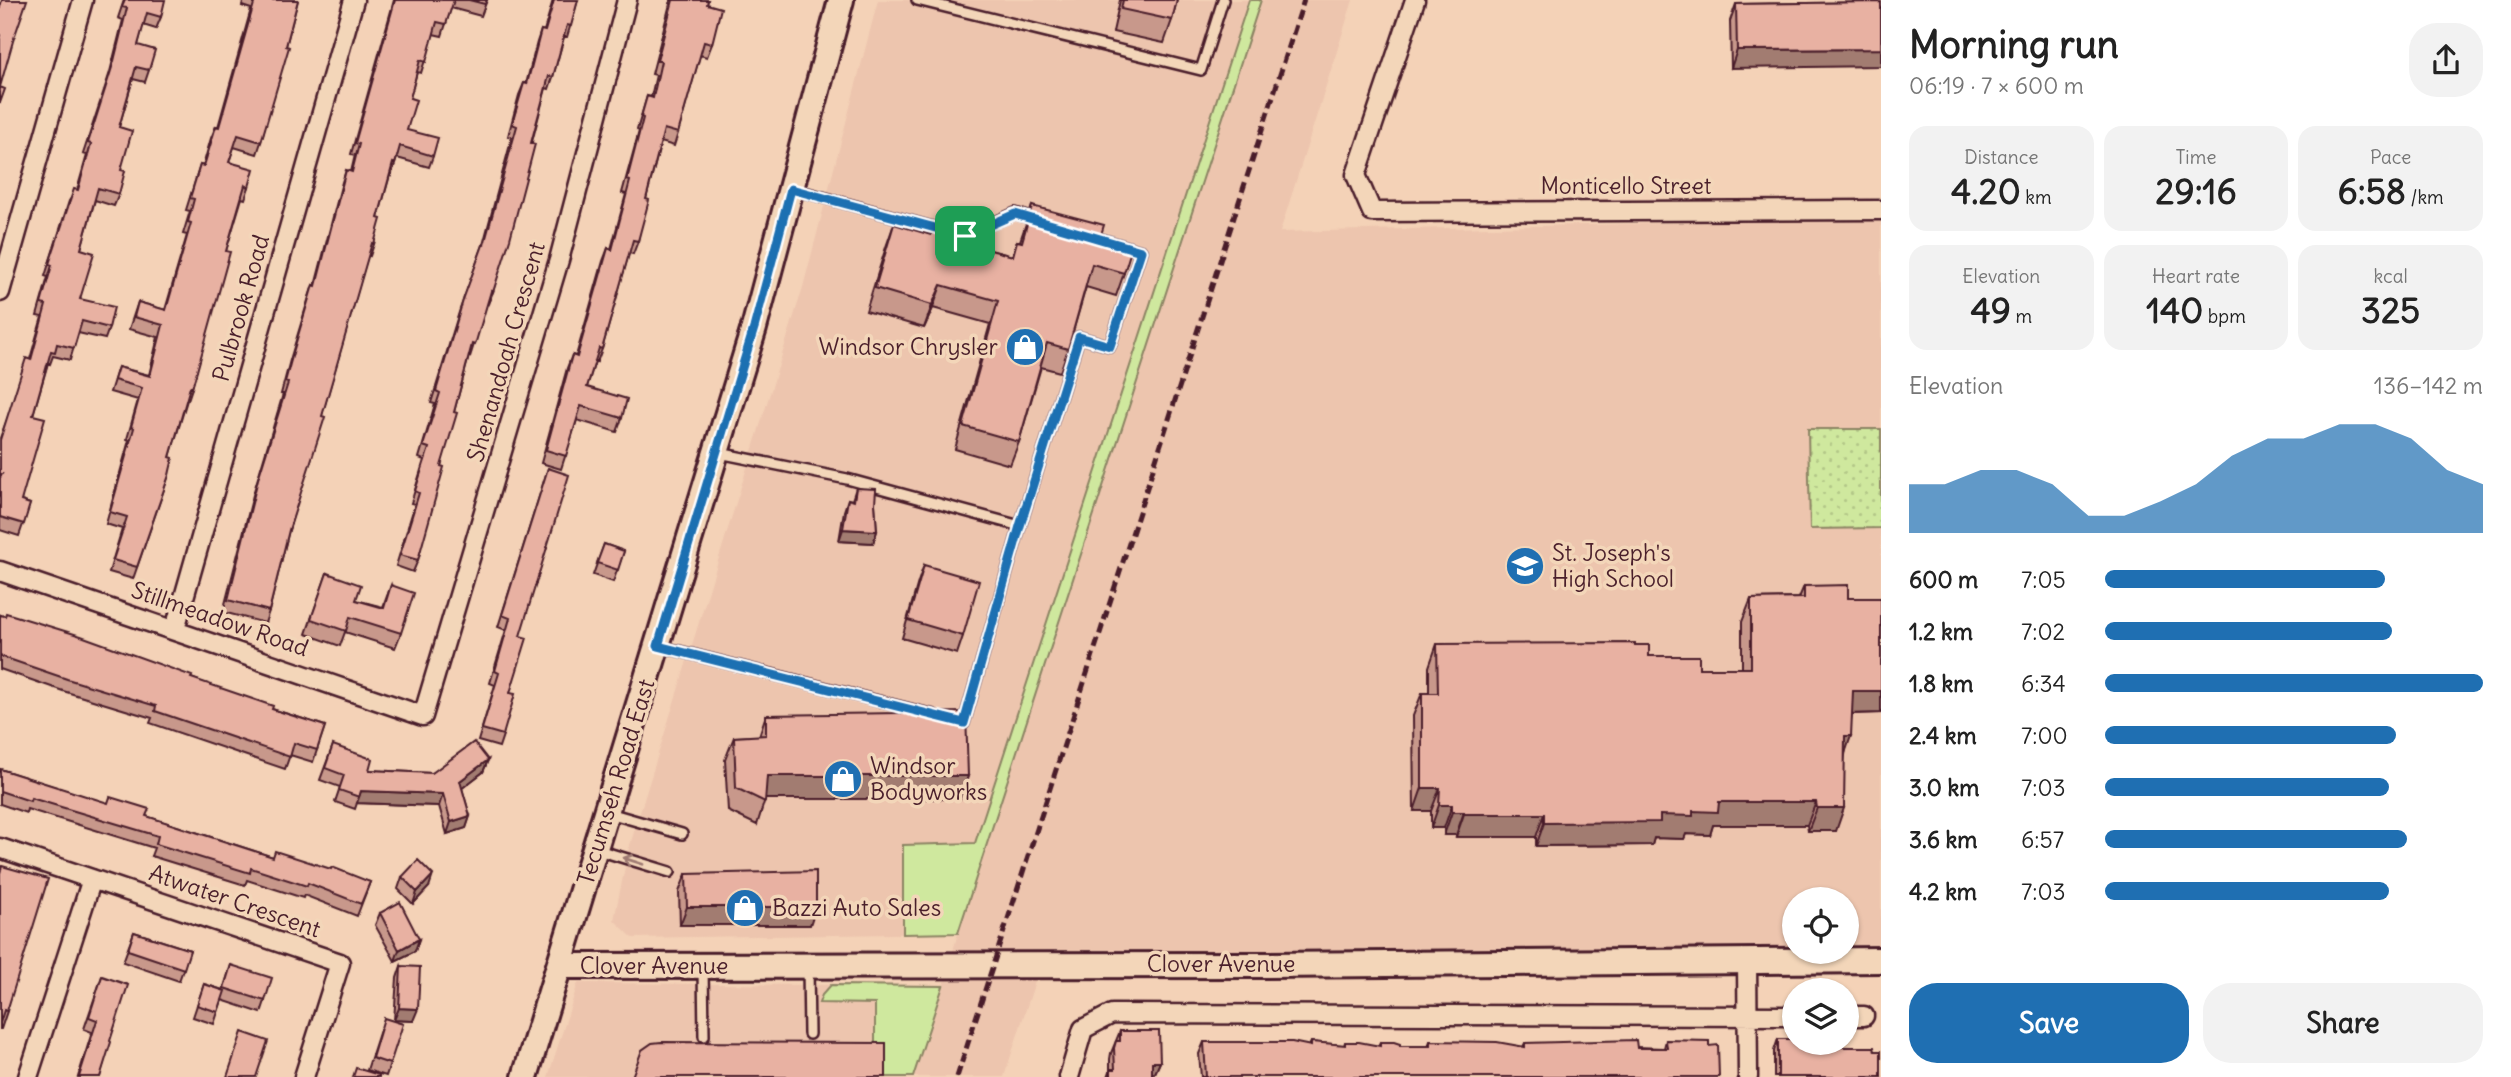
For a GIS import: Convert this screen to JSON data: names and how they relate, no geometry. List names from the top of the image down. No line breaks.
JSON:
{"streets":{"street":["Monticello Street","Pulbrook Road","Shenandoah Crescent","Stillmeadow Road","Tecumseh Road East","Atwater Crescent","Clover Avenue"]},"crossings":[["Pulbrook Road","Stillmeadow Road"],["Shenandoah Crescent","Stillmeadow Road"],["Tecumseh Road East","Clover Avenue"]],"places":{"shop":["Windsor Chrysler","Windsor Bodyworks","Bazzi Auto Sales"],"school or university":["St. Joseph's High School"]},"page":{"heading":["Morning run","06:19 · 7 × 600 m"],"stats":[["Distance","4.20 km"],["Time","29:16"],["Pace","6:58 /km"],["Elevation","49 m"],["Heart rate","140 bpm"],["kcal","325"]],"chart":["Elevation","136–142 m"],"list":[{"name":"600 m","note":"7:05"},{"name":"1.2 km","note":"7:02"},{"name":"1.8 km","note":"6:34"},{"name":"2.4 km","note":"7:00"},{"name":"3.0 km","note":"7:03"},{"name":"3.6 km","note":"6:57"},{"name":"4.2 km","note":"7:03"}],"buttons":["Save","Share"]}}
